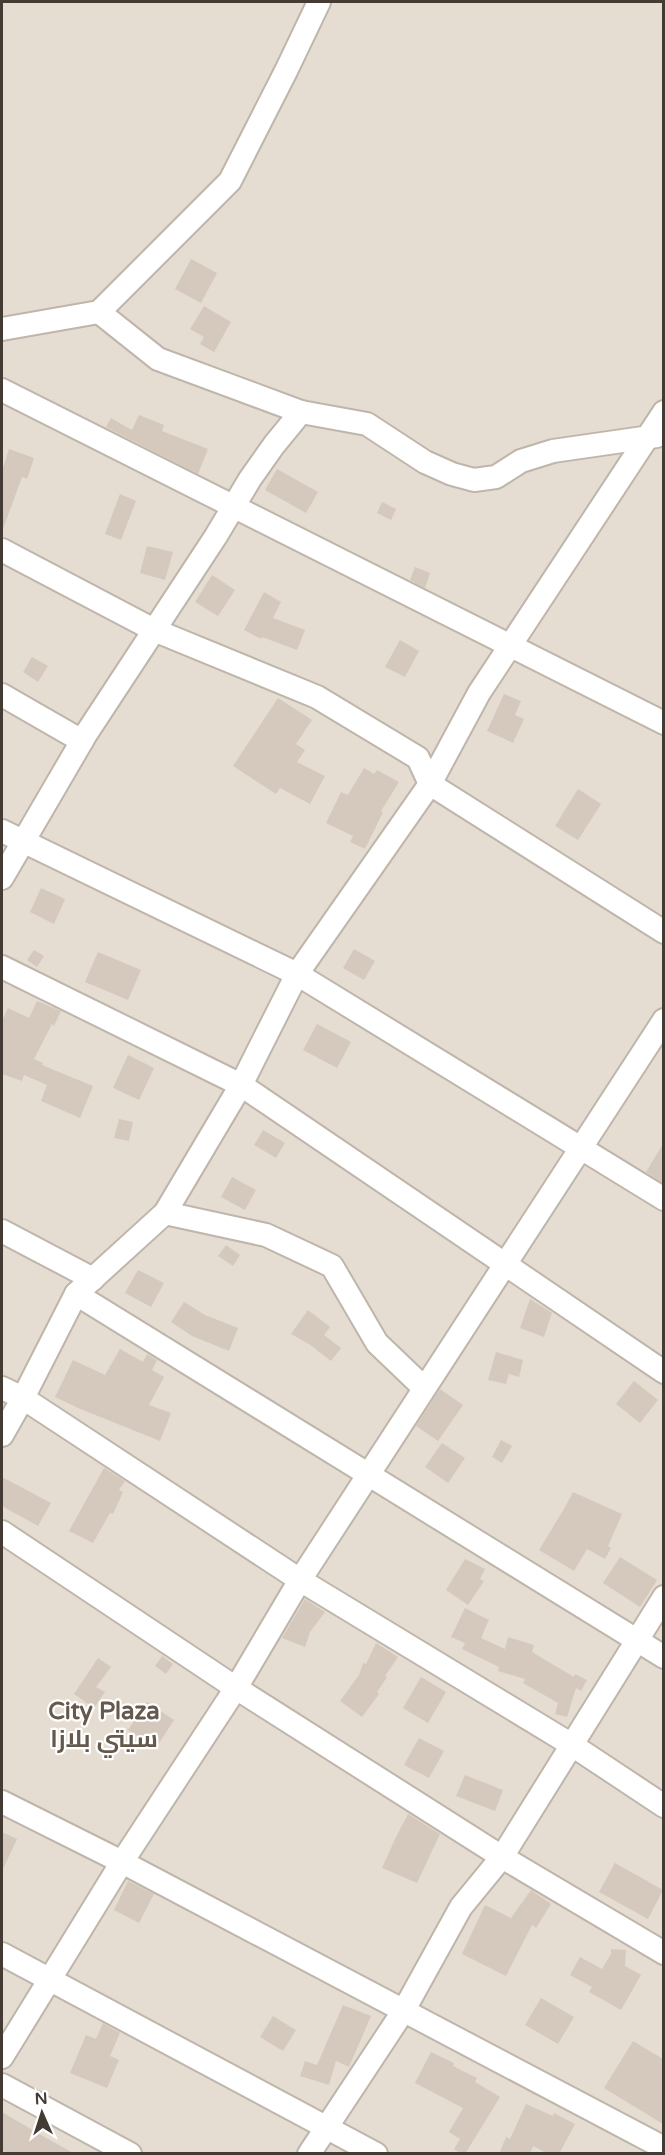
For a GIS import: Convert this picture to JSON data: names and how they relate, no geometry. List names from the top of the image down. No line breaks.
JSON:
{"districts":["City Plaza سيتي بلازا"],"north":"top"}
